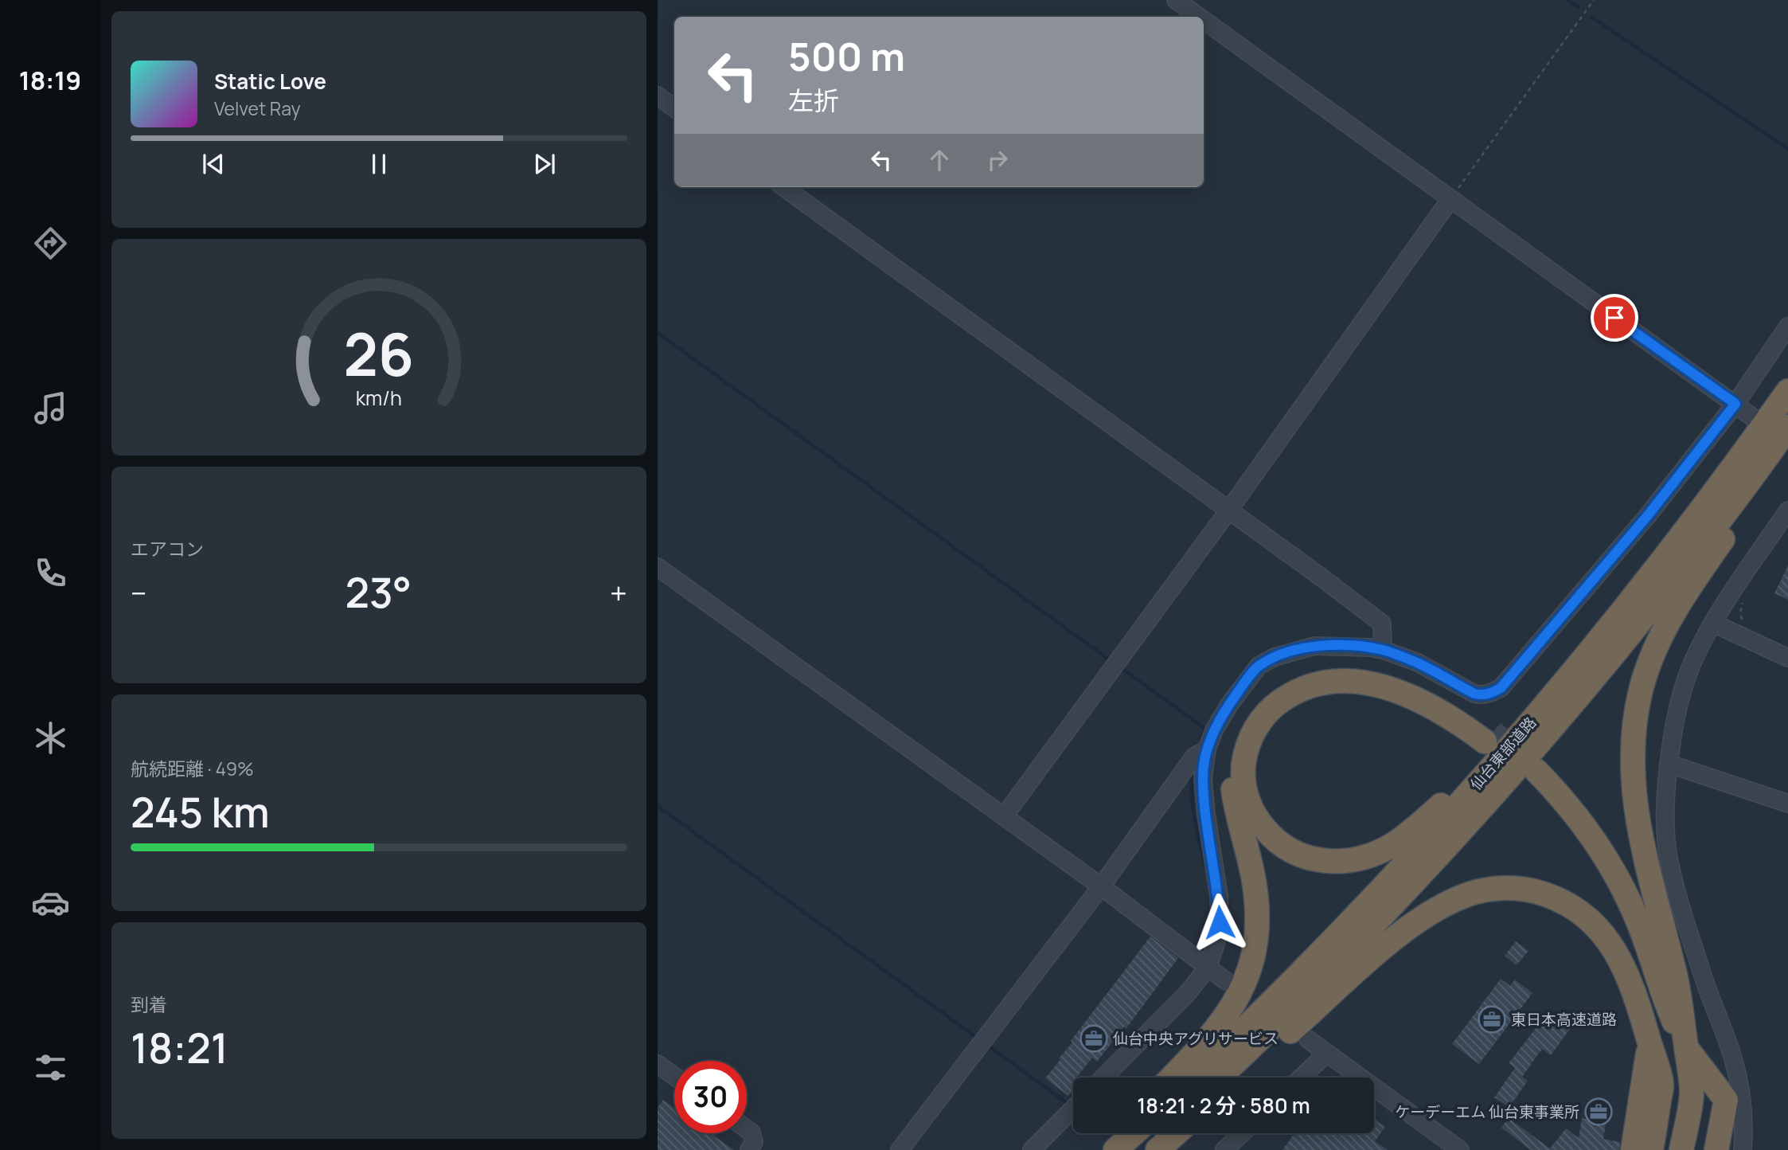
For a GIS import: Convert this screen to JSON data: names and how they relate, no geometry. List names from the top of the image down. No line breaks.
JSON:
{"streets":{"highway":["仙台東部道路"]},"places":{"office":["東日本高速道路","仙台中央アグリサービス","ケーデーエム 仙台東事業所"]},"page":{"tabs":"18:19","turn":["500 m","左折"],"song":["Static Love","Velvet Ray"],"tile":["エアコン",["航続距離 · 49%","245 km"],["到着","18:21"]],"heat":["−","23°","+"],"limit":"30","trip":"18:21 · 2 分 · 580 m","gauge":["26","km/h"]}}
